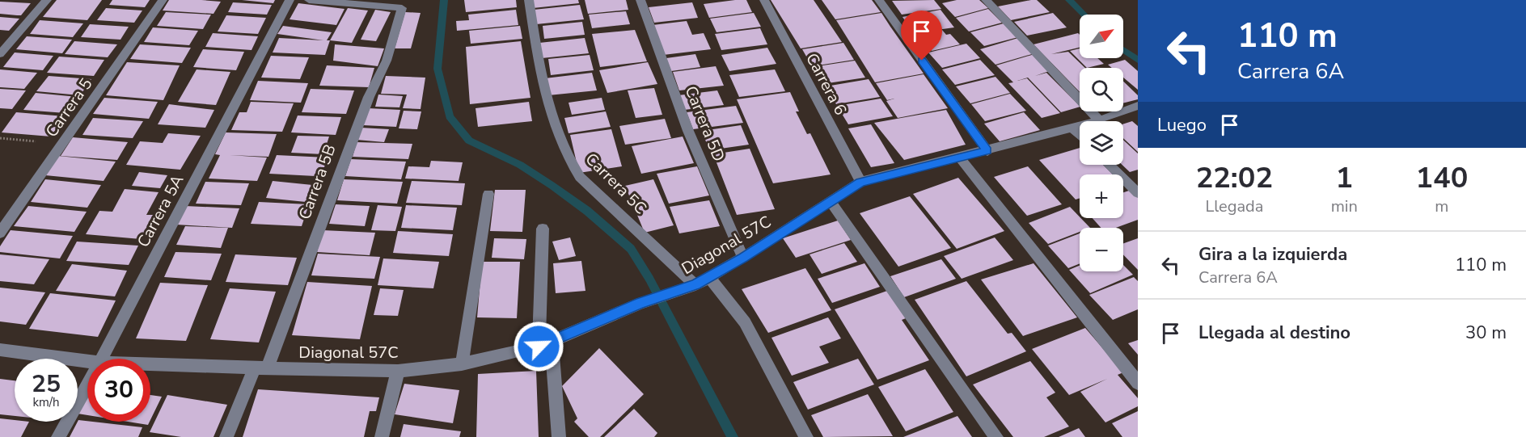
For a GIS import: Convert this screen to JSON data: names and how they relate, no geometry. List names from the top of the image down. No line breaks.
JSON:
{"streets":{"street":["Carrera 6","Carrera 5","Carrera 5D","Carrera 5B","Carrera 5C","Carrera 5A","Diagonal 57C"]},"crossings":[["Carrera 6","Diagonal 57C"],["Carrera 5D","Diagonal 57C"],["Carrera 5B","Diagonal 57C"],["Carrera 5C","Diagonal 57C"]],"north":"top right","page":{"turn":["110 m","Carrera 6A"],"map_buttons":["+","−"],"then":"Luego","eta":["22:02","Llegada","1","min","140","m"],"list":[{"name":"Gira a la izquierda","note":"Carrera 6A","value":"110 m"},{"name":"Llegada al destino","value":"30 m"}],"speed":"25 km/h","limit":"30"}}
